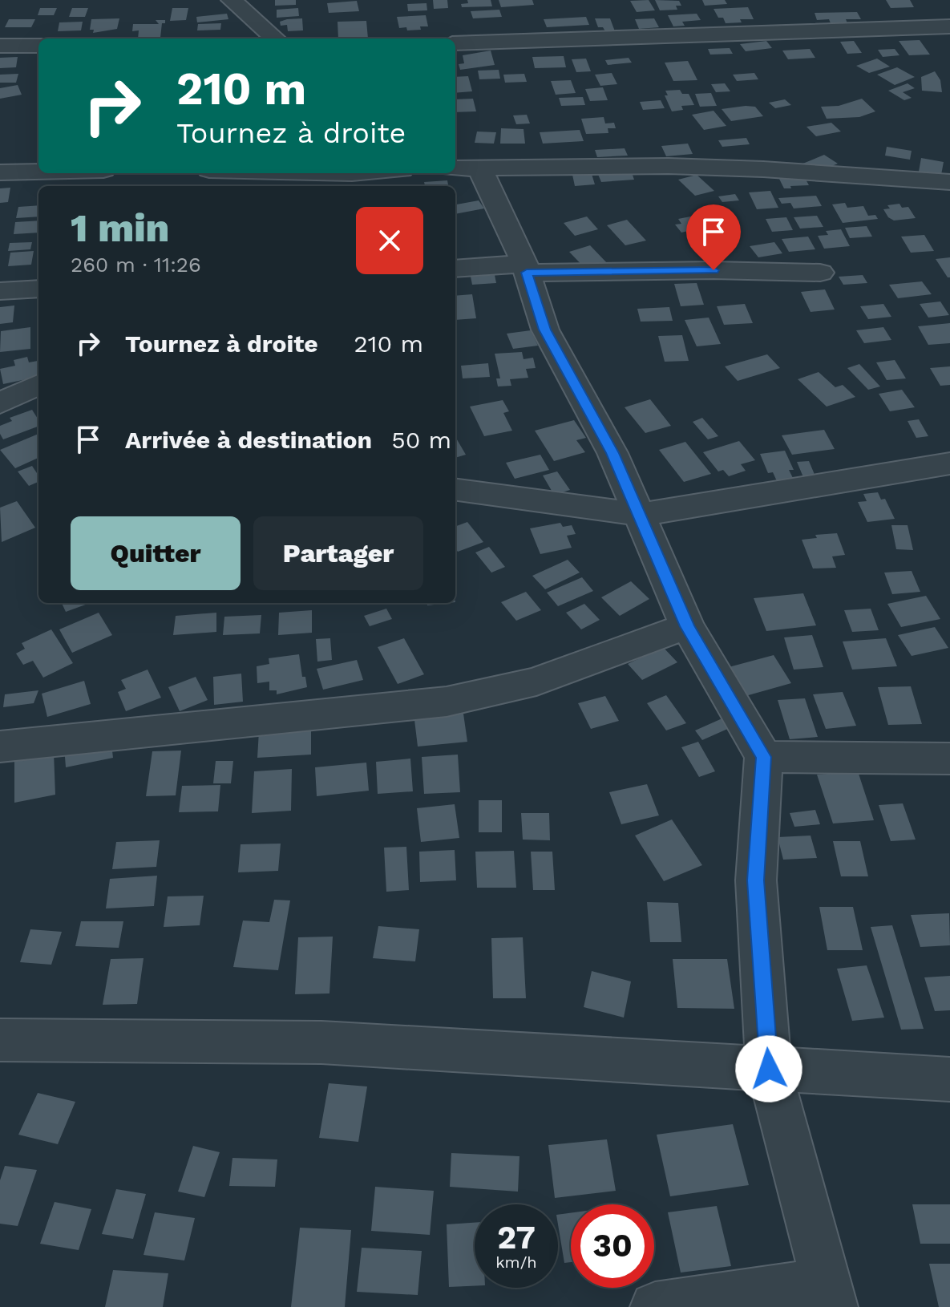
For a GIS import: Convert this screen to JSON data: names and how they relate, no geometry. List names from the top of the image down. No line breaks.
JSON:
{"page":{"turn":["210 m","Tournez à droite"],"heading":["1 min","260 m · 11:26"],"list":[{"name":"Tournez à droite","value":"210 m"},{"name":"Arrivée à destination","value":"50 m"}],"buttons":["Quitter","Partager"],"speed":"27 km/h","limit":"30"}}
